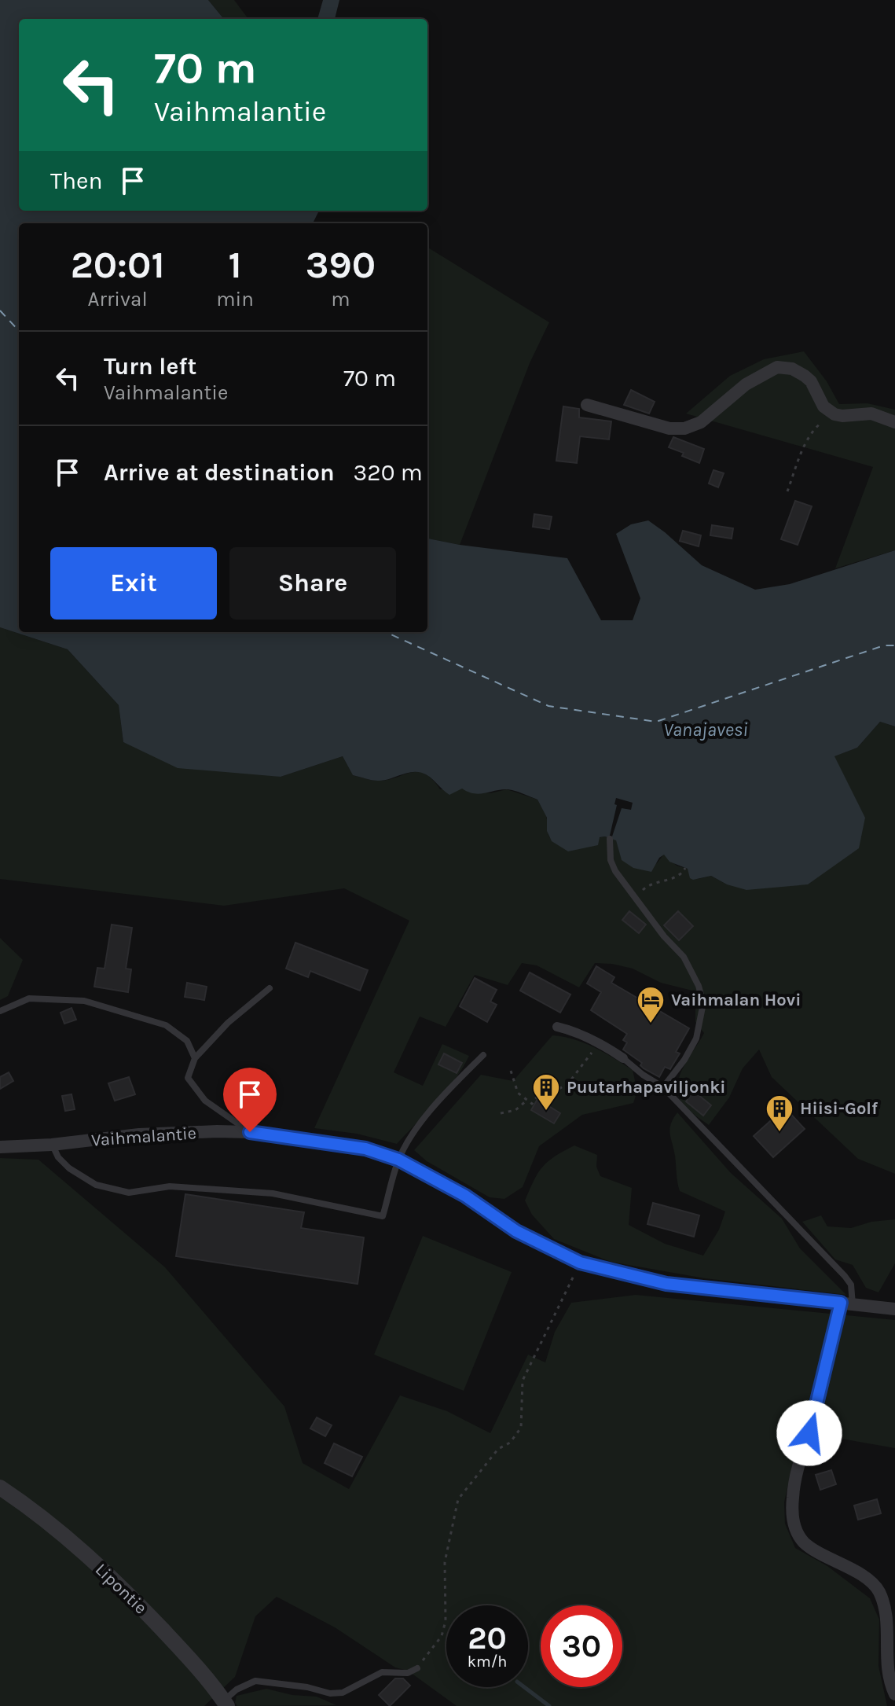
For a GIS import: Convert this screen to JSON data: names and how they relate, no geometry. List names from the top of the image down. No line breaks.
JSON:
{"streets":{"street":["Vaihmalantie","Lipontie"]},"water":["Vanajavesi"],"places":{"hotel":["Vaihmalan Hovi"],"building":["Puutarhapaviljonki","Hiisi-Golf"]},"page":{"turn":["70 m","Vaihmalantie"],"then":"Then","eta":["20:01","Arrival","1","min","390","m"],"list":[{"name":"Turn left","note":"Vaihmalantie","value":"70 m"},{"name":"Arrive at destination","value":"320 m"}],"buttons":["Exit","Share"],"speed":"20 km/h","limit":"30"}}
